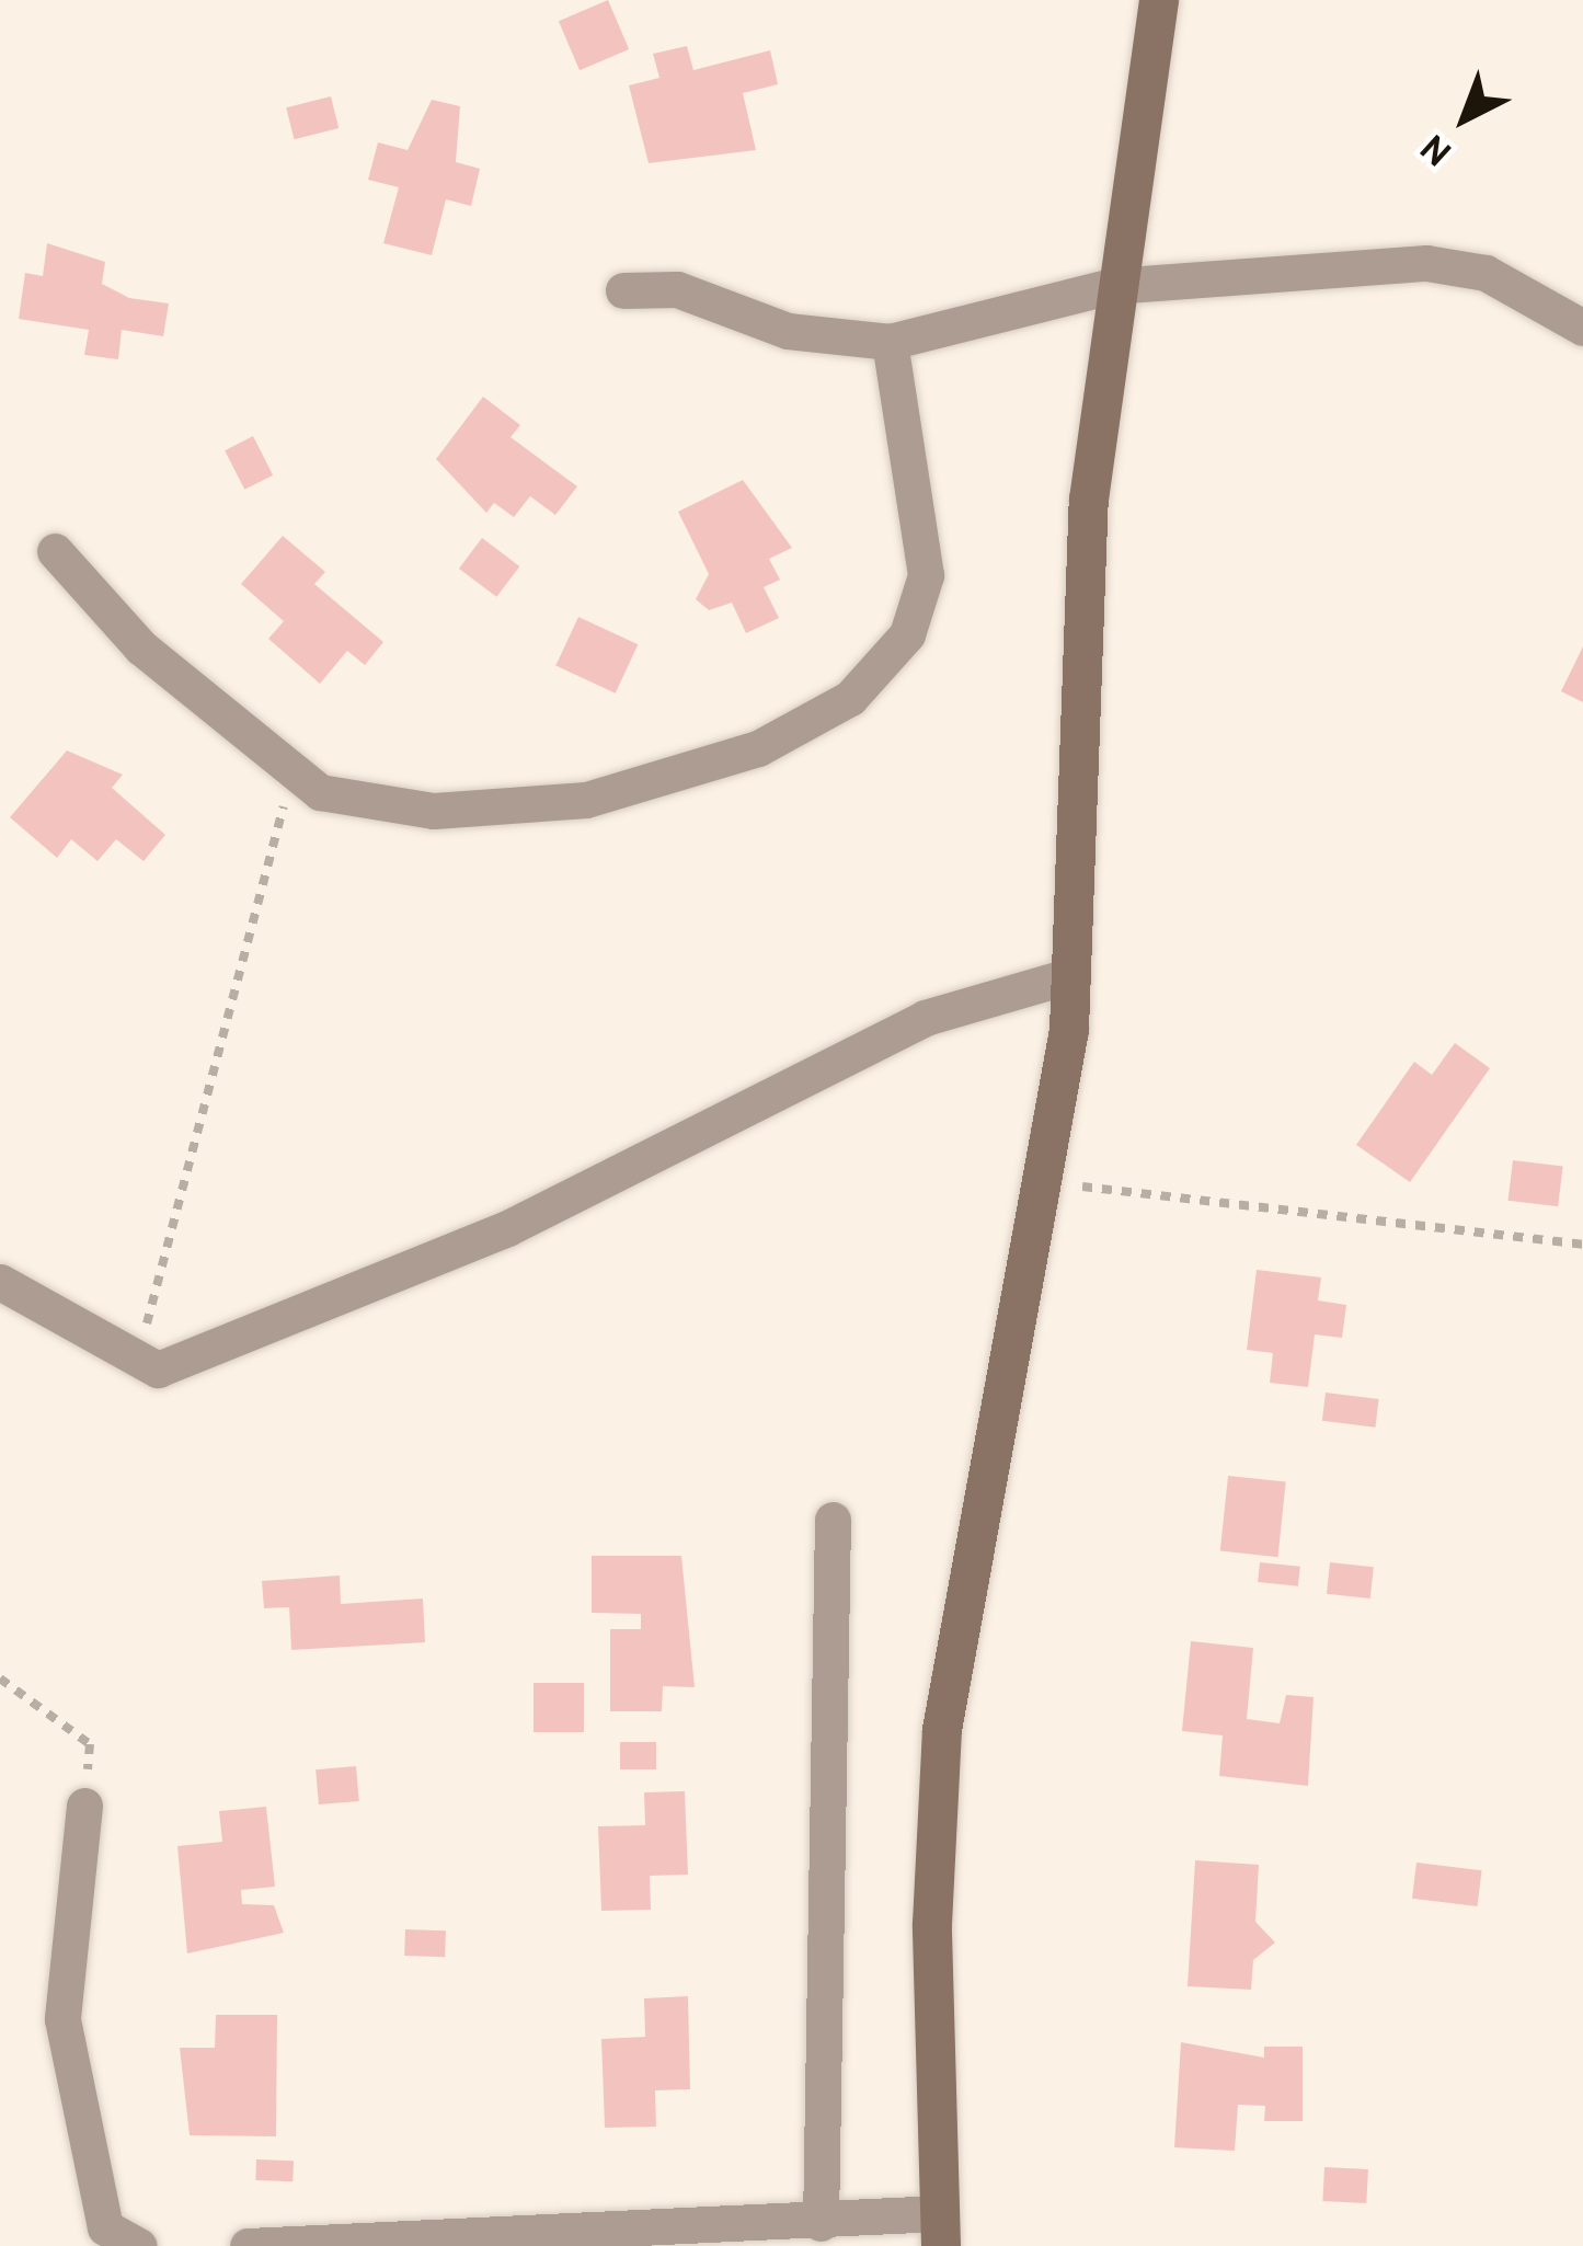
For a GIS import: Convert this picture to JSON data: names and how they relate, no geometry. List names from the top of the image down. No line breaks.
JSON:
{"north":"bottom left"}
